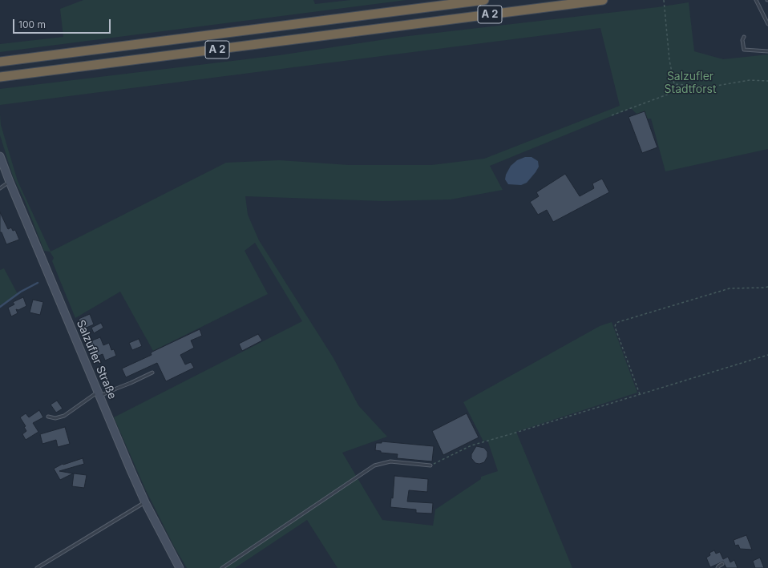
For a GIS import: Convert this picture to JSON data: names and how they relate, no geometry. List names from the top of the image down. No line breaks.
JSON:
{"streets":{"highway":["A 2"],"main road":["Salzufler Straße"]},"parks":["Salzufler Stadtforst"],"scale_bar":"100 m"}
